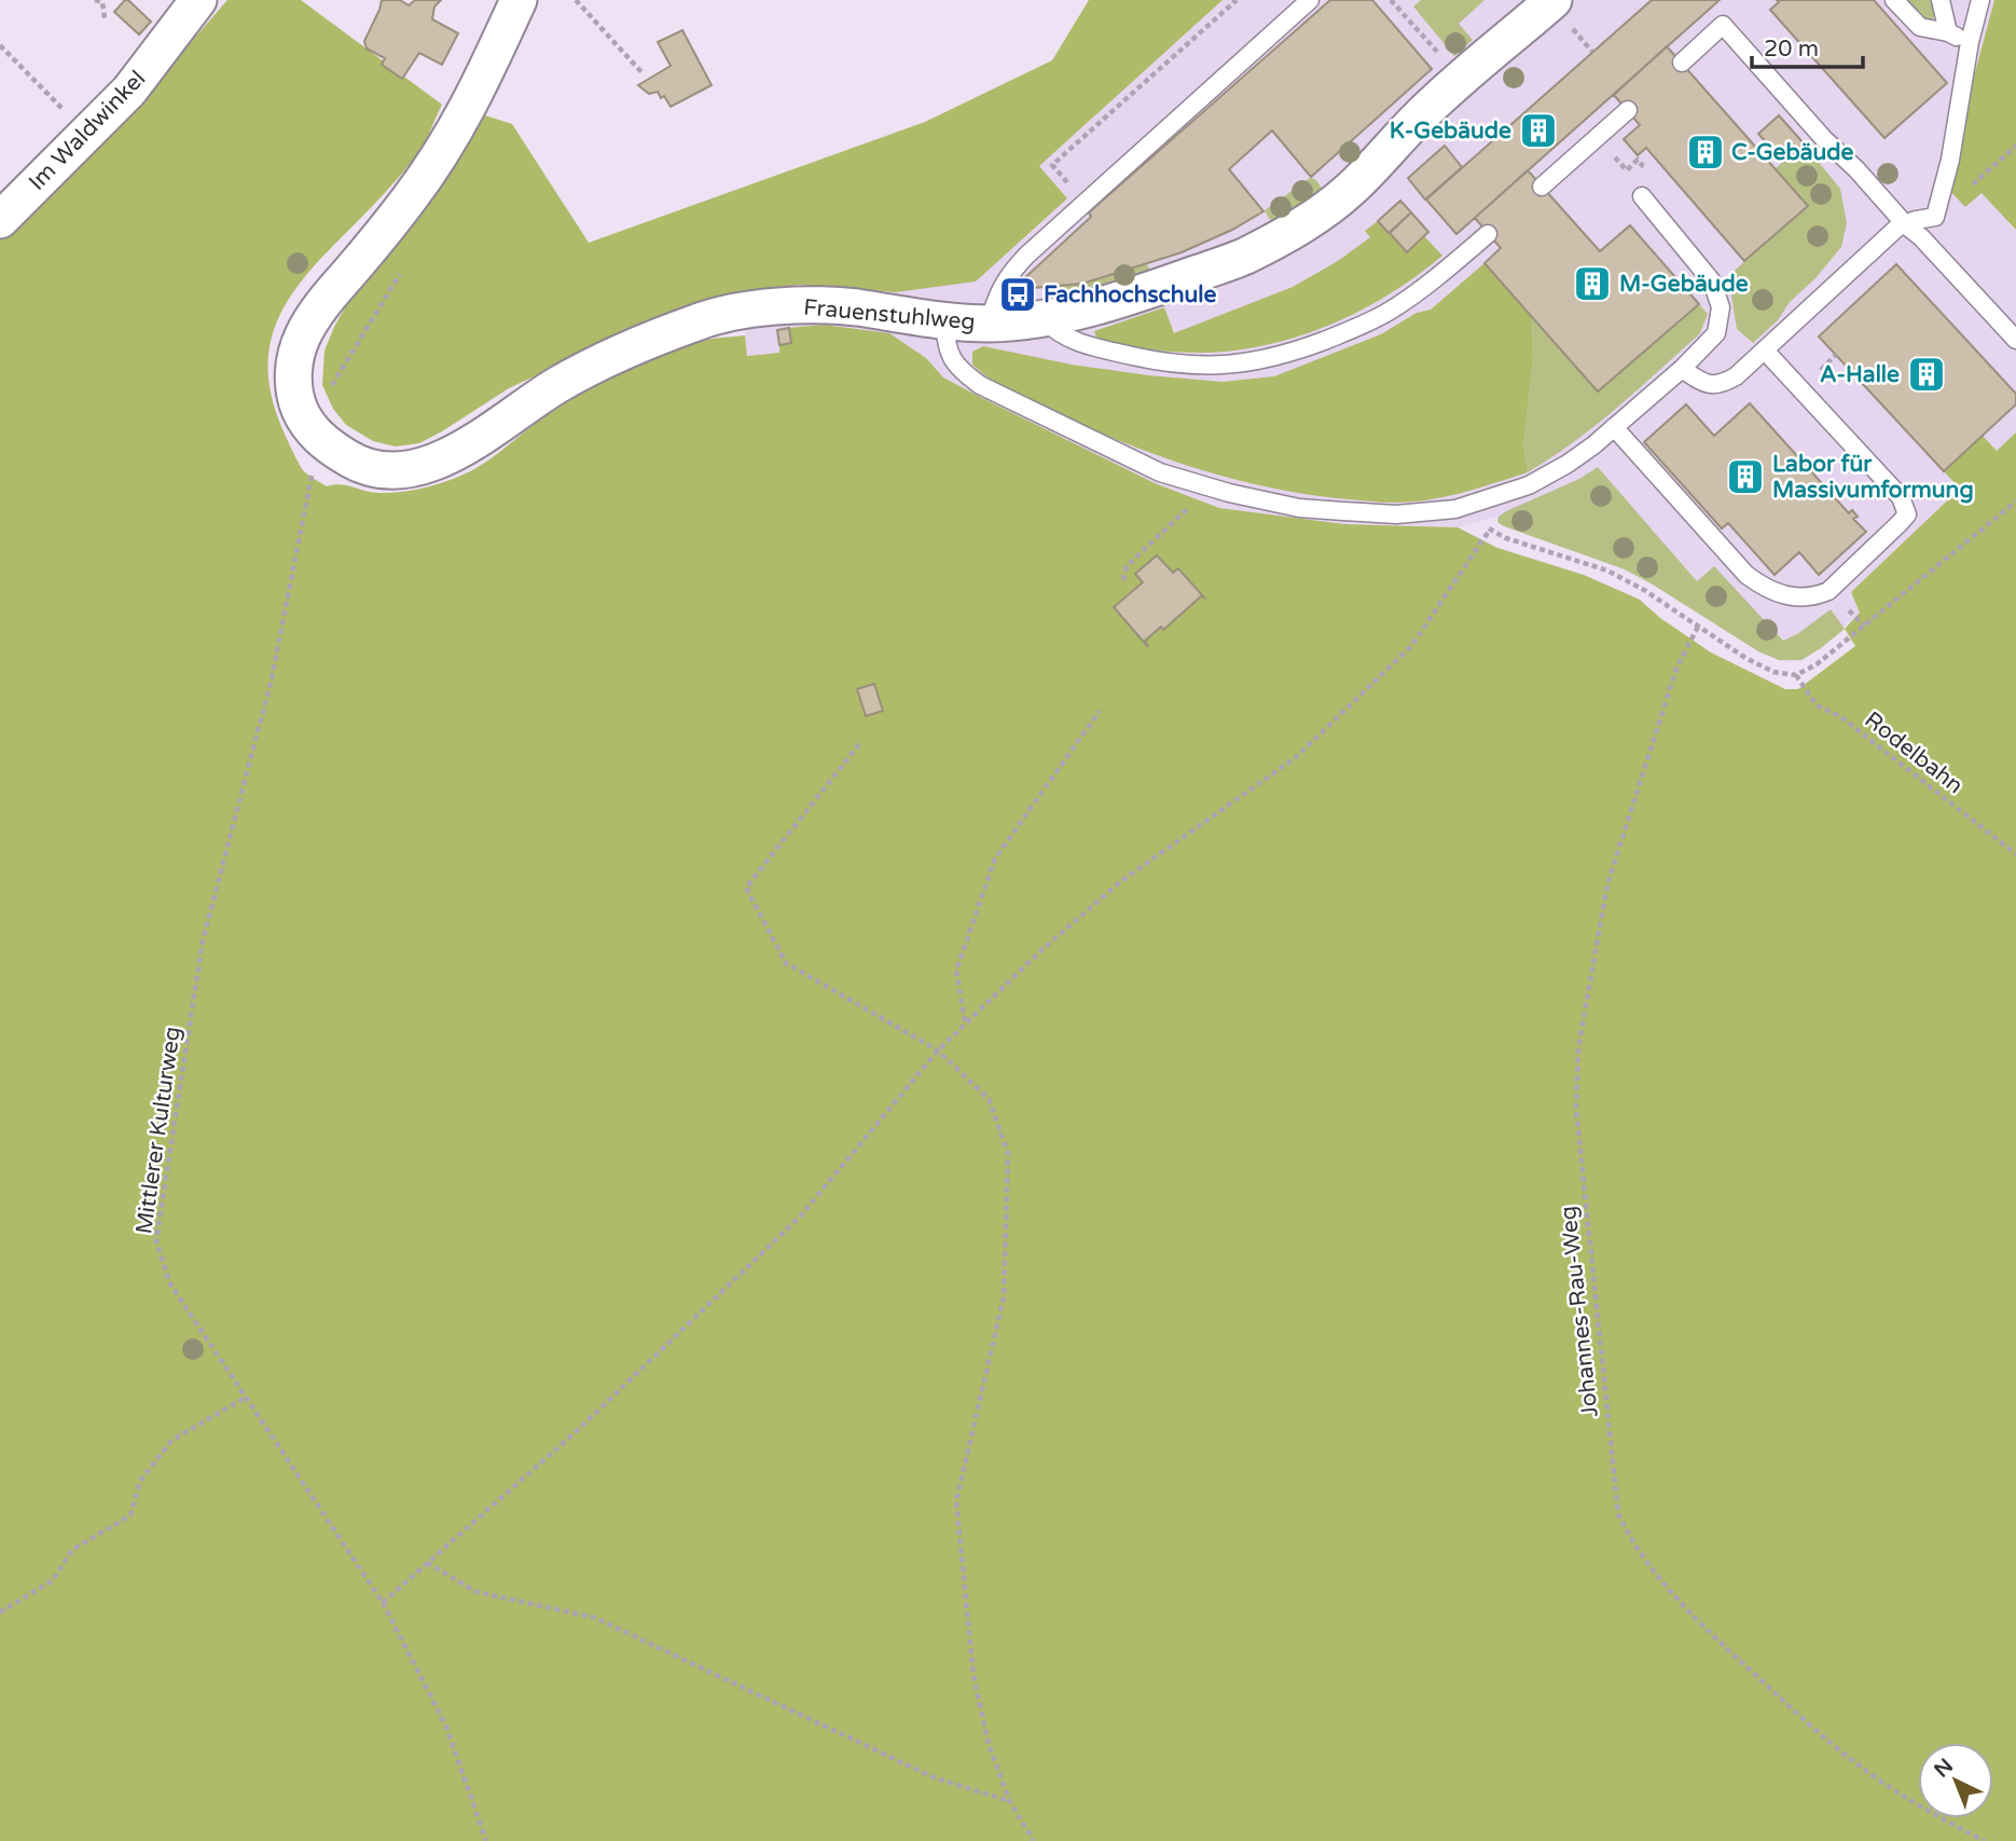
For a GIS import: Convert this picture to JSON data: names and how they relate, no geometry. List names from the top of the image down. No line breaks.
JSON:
{"streets":{"street":["Im Waldwinkel","Frauenstuhlweg"],"path":["Rodelbahn","Mittlerer Kulturweg","Johannes-Rau-Weg"]},"crossings":[["Frauenstuhlweg","Mittlerer Kulturweg"]],"places":{"building":["K-Gebäude","C-Gebäude","M-Gebäude","A-Halle","Labor für Massivumformung"],"bus stop":["Fachhochschule"]},"scale_bar":"20 m","north":"top left"}
